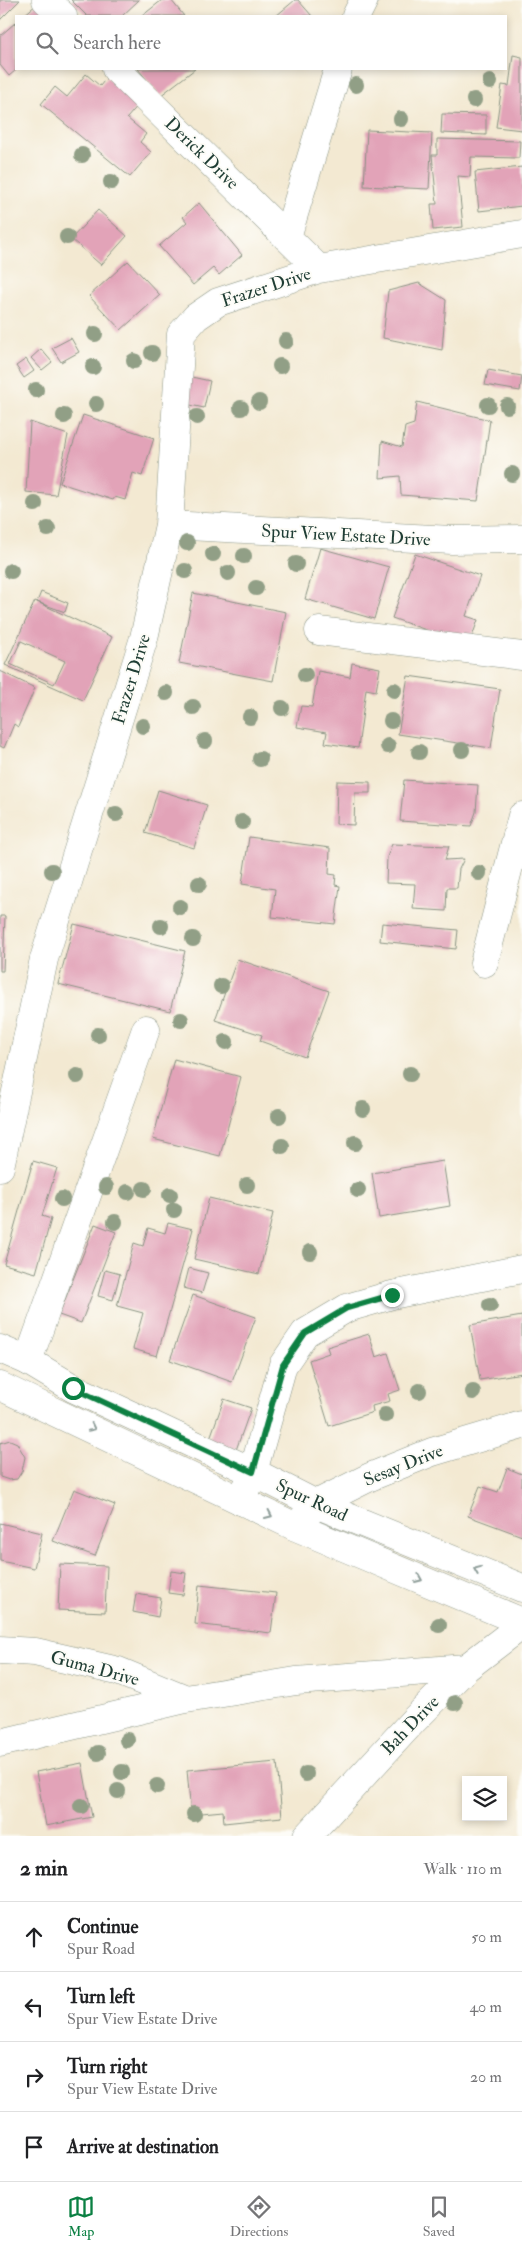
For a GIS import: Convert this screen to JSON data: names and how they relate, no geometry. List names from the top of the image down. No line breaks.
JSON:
{"streets":{"street":["Derick Drive","Frazer Drive","Spur View Estate Drive","Sesay Drive","Spur Road","Guma Drive","Bah Drive"]},"crossings":[["Derick Drive","Frazer Drive"],["Frazer Drive","Spur View Estate Drive"],["Sesay Drive","Spur Road"],["Spur Road","Bah Drive"]],"page":{"search":"Search here","heading":["2 min","Walk · 110 m"],"list":[["Continue","Spur Road","50 m"],["Turn left","Spur View Estate Drive","40 m"],["Turn right","Spur View Estate Drive","20 m"],"Arrive at destination"],"nav":["Map","Directions","Saved"]}}
